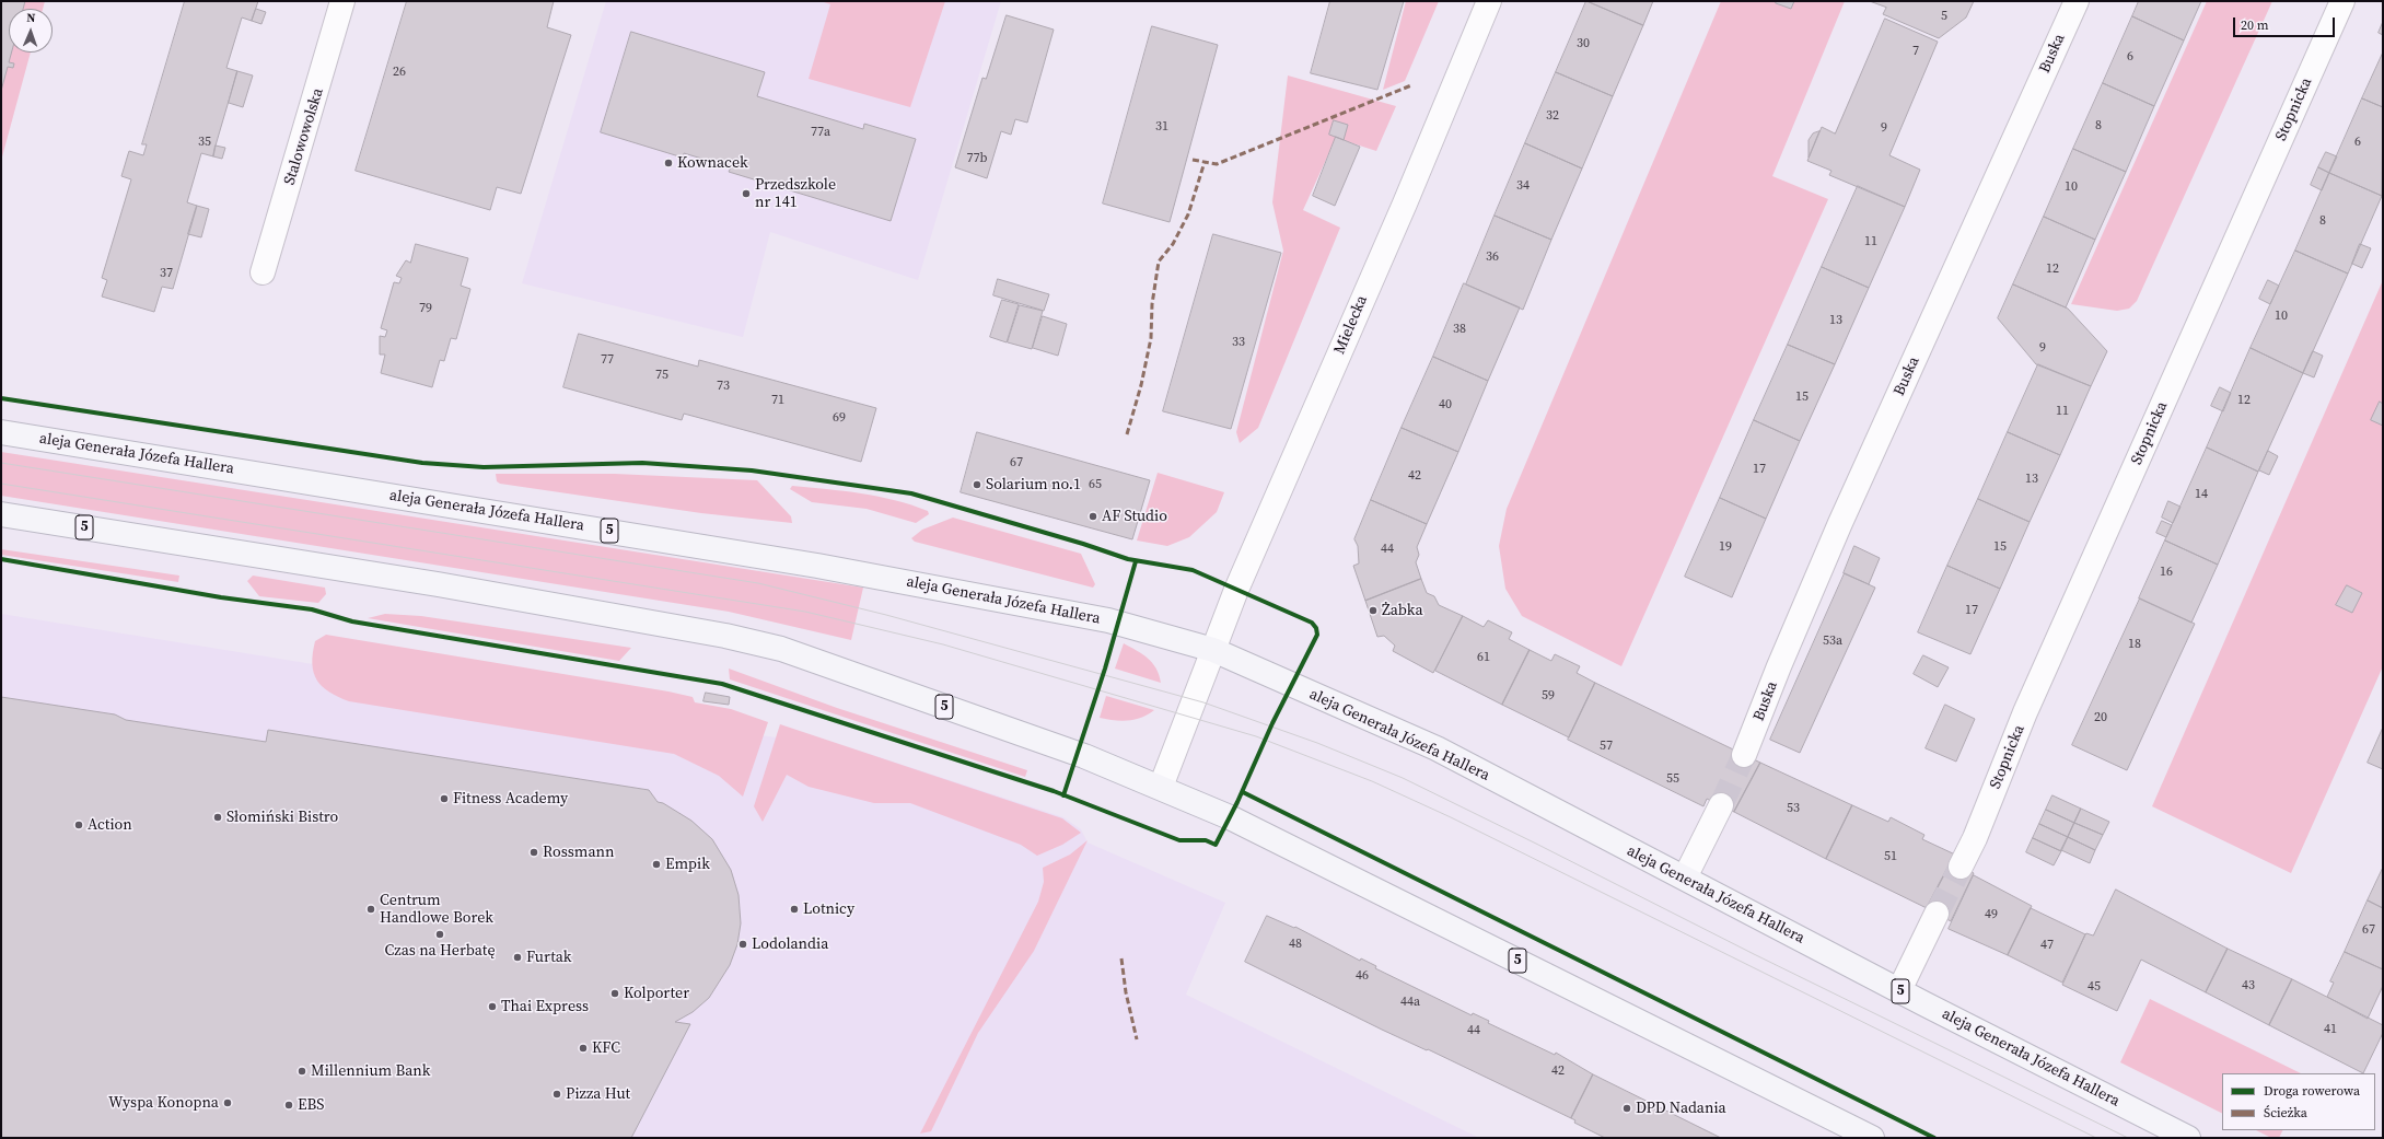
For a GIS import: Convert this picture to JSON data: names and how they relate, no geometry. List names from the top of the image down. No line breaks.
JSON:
{"streets":{"main road":["aleja Generała Józefa Hallera","5"],"street":["Buska","Stopnicka","Stalowowolska","Mielecka"]},"crossings":[["Mielecka","aleja Generała Józefa Hallera"],["Mielecka","5"]],"places":["Kownacek","Przedszkole nr 141","Solarium no.1","AF Studio","Żabka","Fitness Academy","Słomiński Bistro","Action","Rossmann","Empik","Centrum Handlowe Borek","Lotnicy","Czas na Herbatę","Lodolandia","Furtak","Kolporter","Thai Express","KFC","Millennium Bank","Pizza Hut","Wyspa Konopna","EBS","DPD Nadania"],"house_numbers":["5","30","7","6","26","32","8","31","9","77a","35","6","77b","34","10","8","11","36","12","37","79","10","13","38","33","9","77","75","73","15","71","12","40","11","69","67","17","42","13","65","14","19","15","44","16","17","53a","18","61","59","20","57","55","53","51","49","67","48","47","46","43","45","44a","41","44","42"],"legend":["Droga rowerowa","Ścieżka"],"scale_bar":"20 m","north":"top"}
